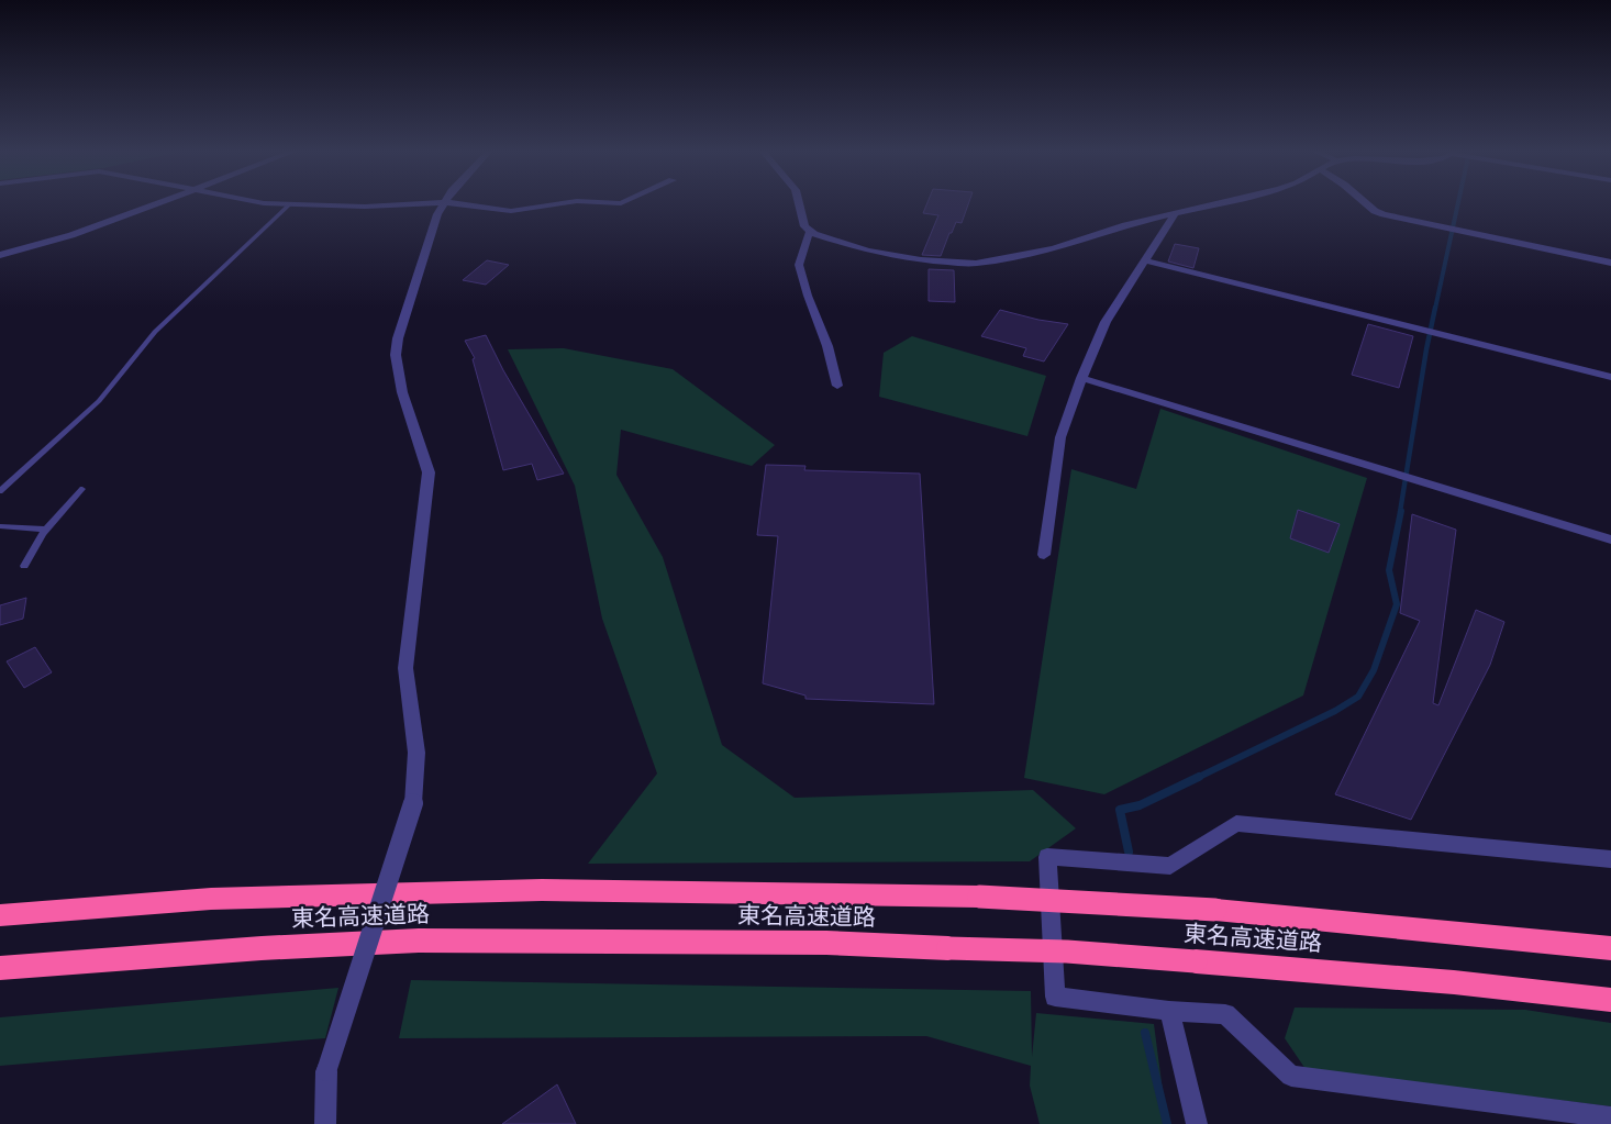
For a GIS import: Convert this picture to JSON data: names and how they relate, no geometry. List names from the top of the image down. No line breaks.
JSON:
{"streets":{"highway":["東名高速道路"]}}
